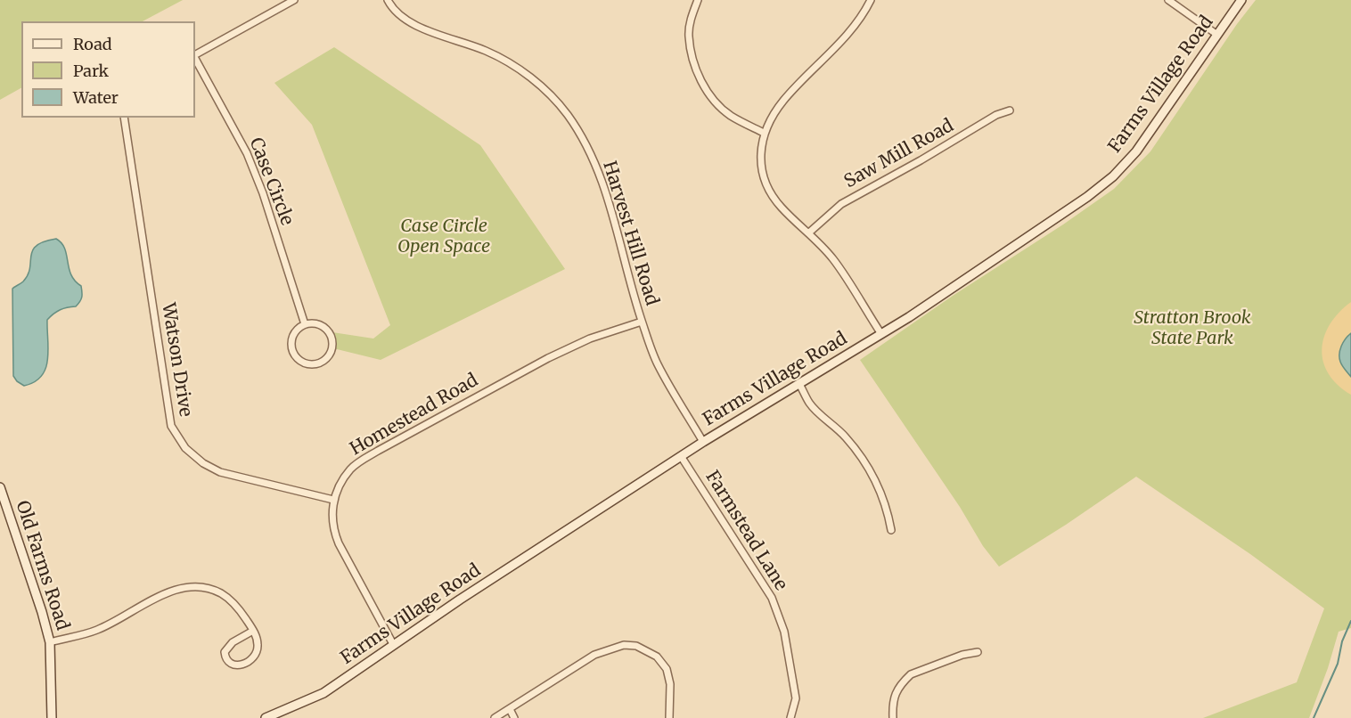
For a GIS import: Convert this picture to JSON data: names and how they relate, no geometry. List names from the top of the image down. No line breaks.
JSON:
{"streets":{"main road":["Farms Village Road","Old Farms Road"],"street":["Saw Mill Road","Case Circle","Harvest Hill Road","Watson Drive","Homestead Road","Farmstead Lane"]},"crossings":[["Farms Village Road","Harvest Hill Road"],["Farms Village Road","Homestead Road"],["Farms Village Road","Farmstead Lane"],["Harvest Hill Road","Homestead Road"],["Watson Drive","Homestead Road"]],"parks":["Case Circle Open Space","Stratton Brook State Park"],"legend":["Road","Park","Water"]}
